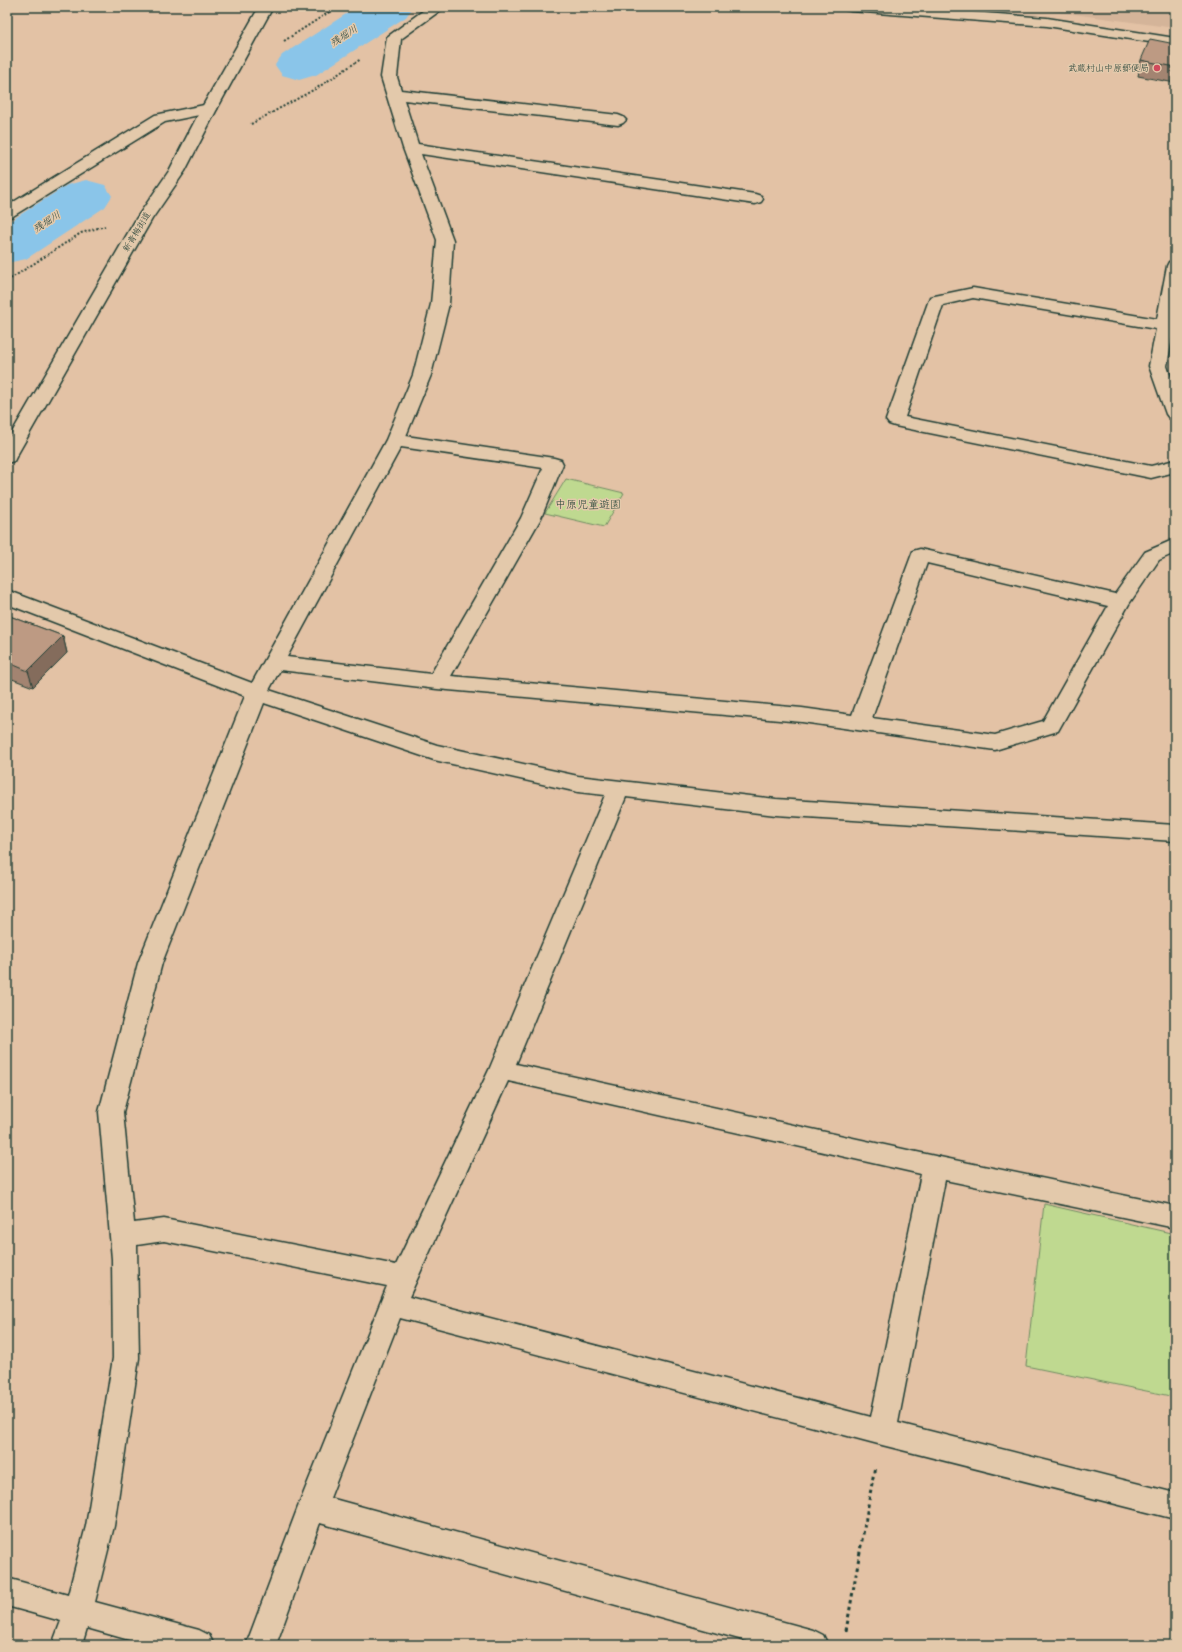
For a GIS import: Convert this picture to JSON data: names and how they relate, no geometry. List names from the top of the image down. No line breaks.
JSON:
{"streets":{"street":["新青梅街道"]},"water":["残堀川"],"parks":["中原児童遊園"],"places":["武蔵村山中原郵便局"]}
